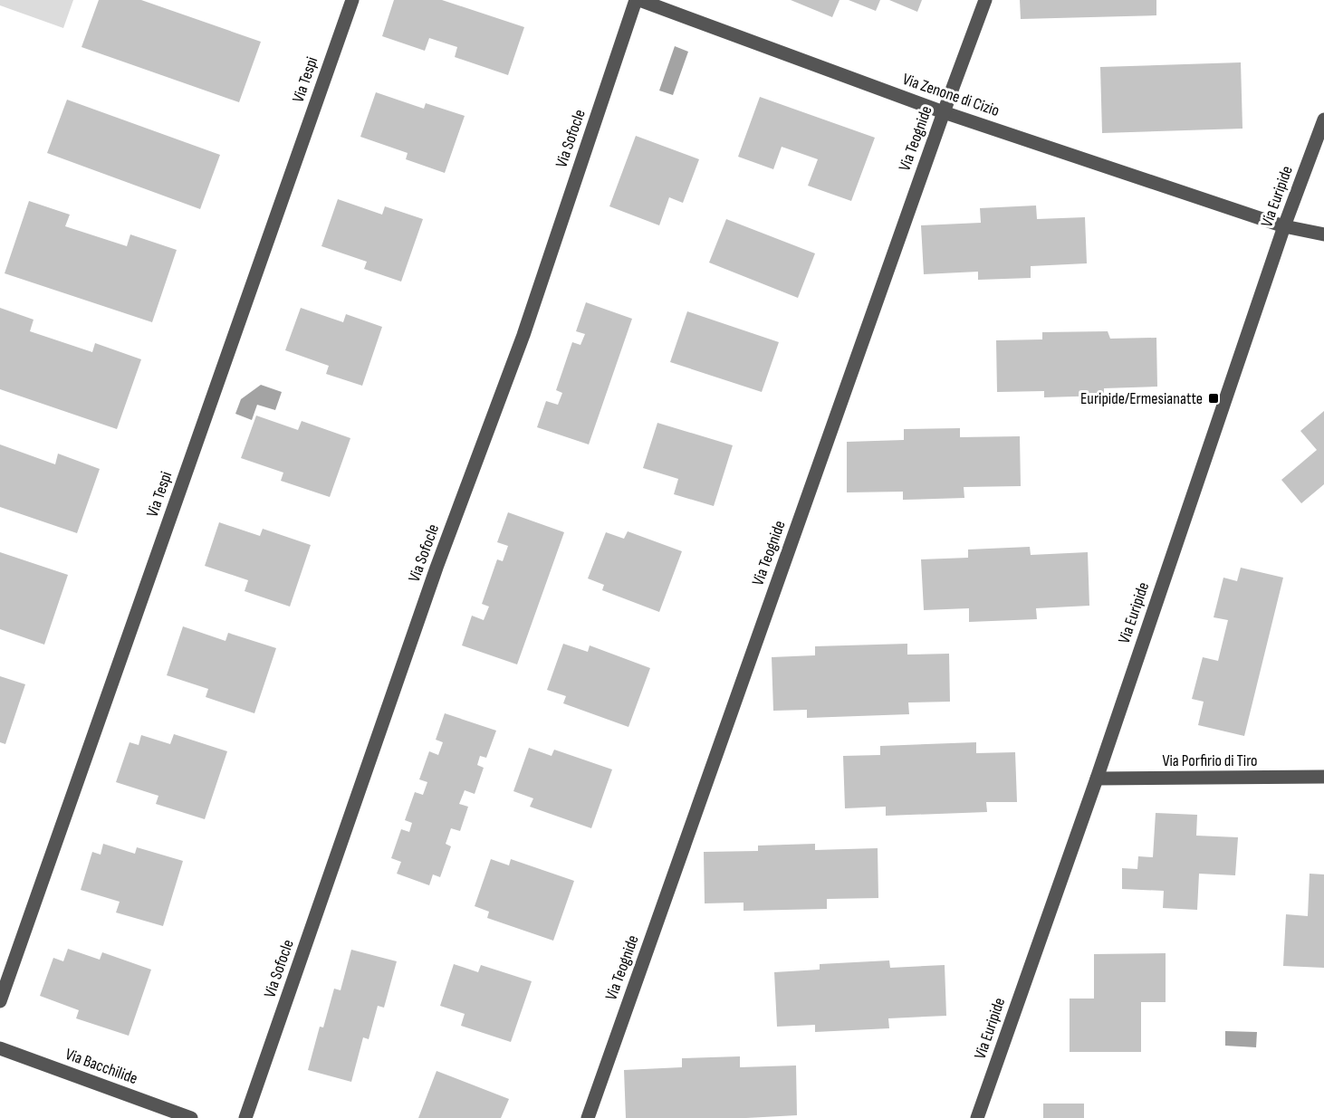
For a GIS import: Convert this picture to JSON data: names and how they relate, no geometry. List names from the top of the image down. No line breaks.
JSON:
{"streets":{"street":["Via Tespi","Via Zenone di Cizio","Via Sofocle","Via Teognide","Via Euripide","Via Porfirio di Tiro","Via Bacchilide"]},"crossings":[["Via Zenone di Cizio","Via Sofocle"],["Via Zenone di Cizio","Via Teognide"],["Via Zenone di Cizio","Via Euripide"],["Via Euripide","Via Porfirio di Tiro"]],"places":{"transit":["Euripide/Ermesianatte"]}}
